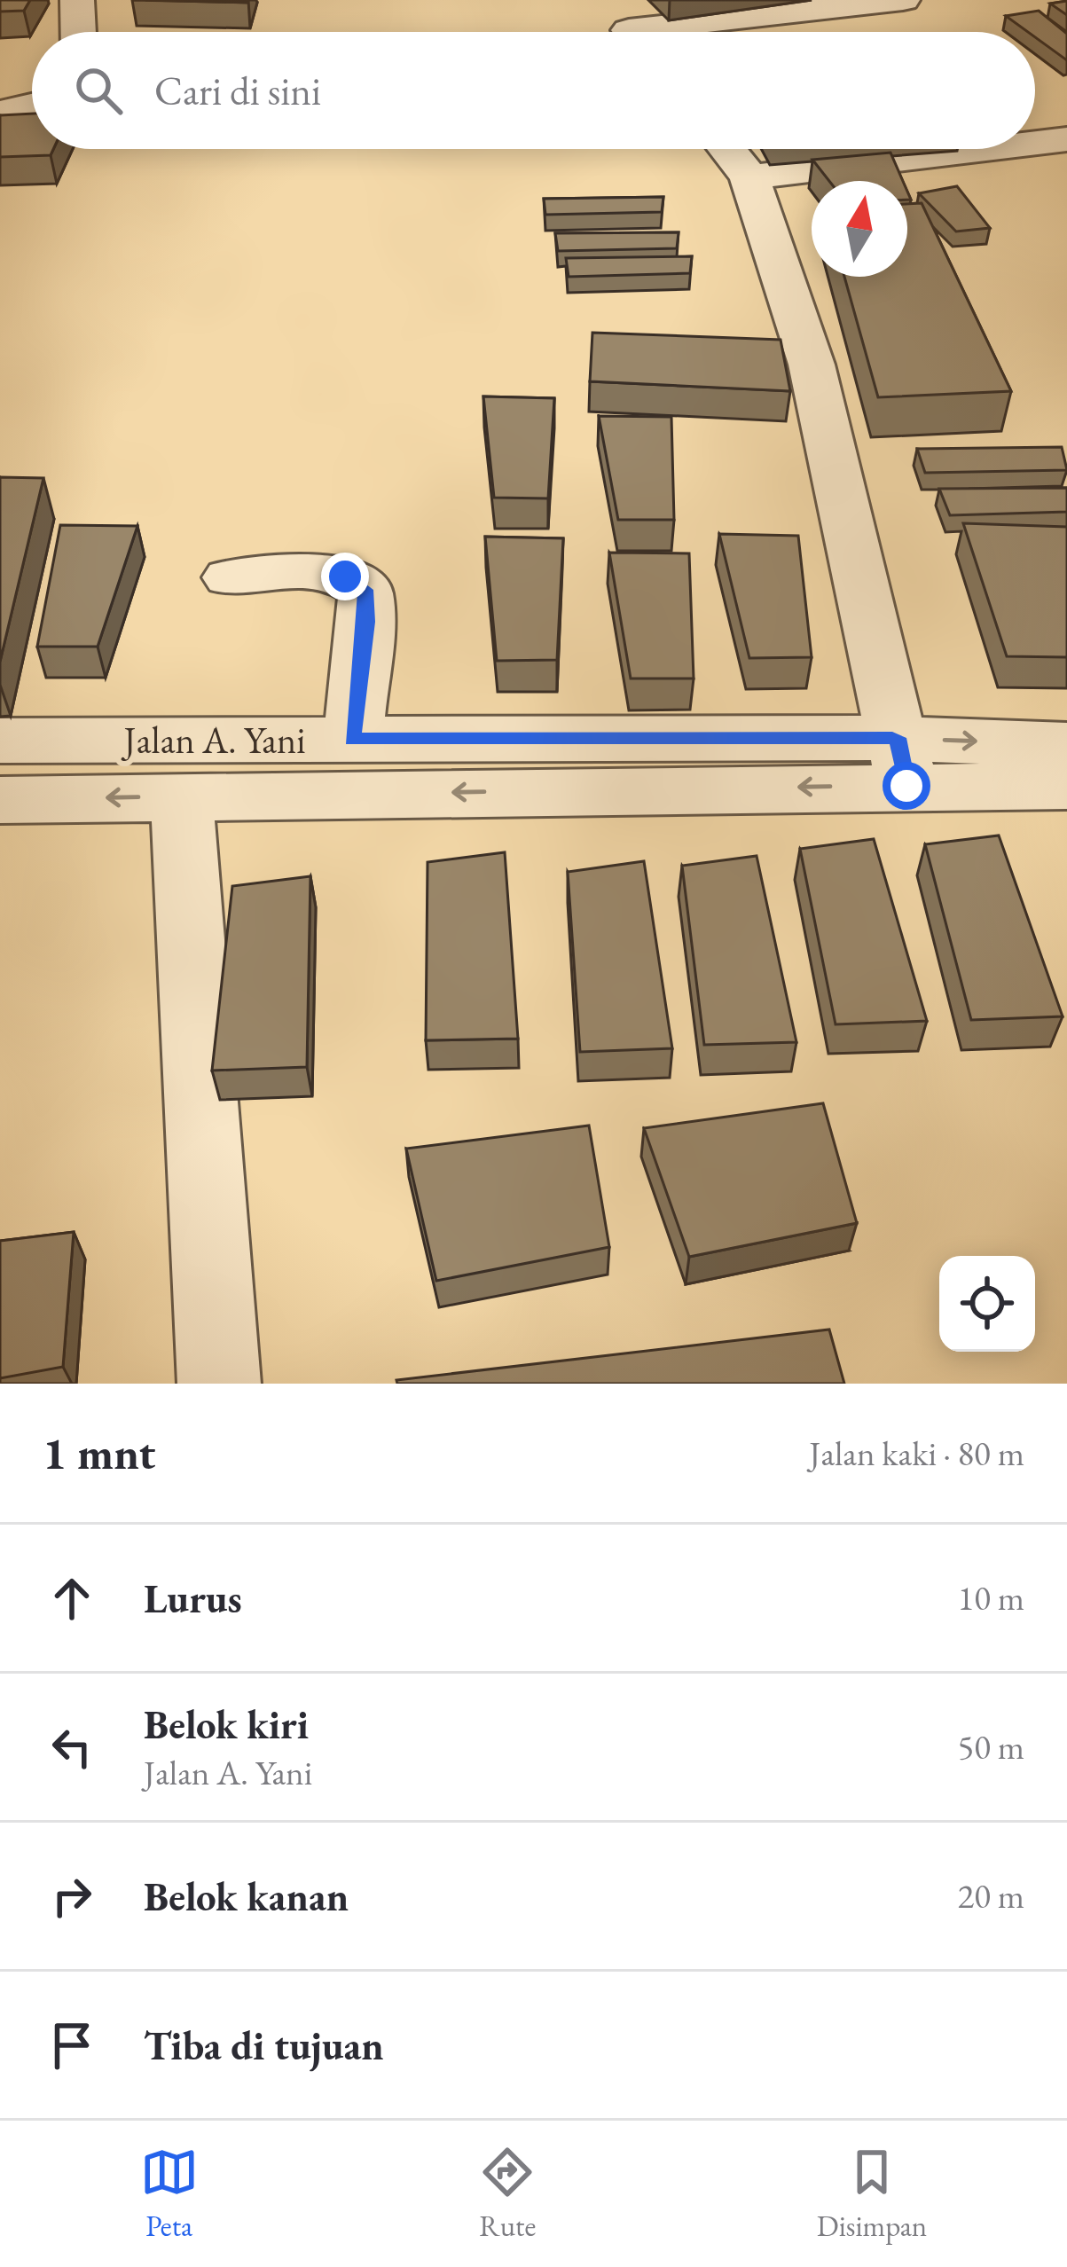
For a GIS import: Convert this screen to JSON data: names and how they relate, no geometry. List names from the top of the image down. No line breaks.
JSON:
{"streets":{"street":["Jalan A. Yani"]},"north":"top","page":{"search":"Cari di sini","heading":["1 mnt","Jalan kaki · 80 m"],"list":[["Lurus","10 m"],["Belok kiri","Jalan A. Yani","50 m"],["Belok kanan","20 m"],"Tiba di tujuan"],"nav":["Peta","Rute","Disimpan"]}}
